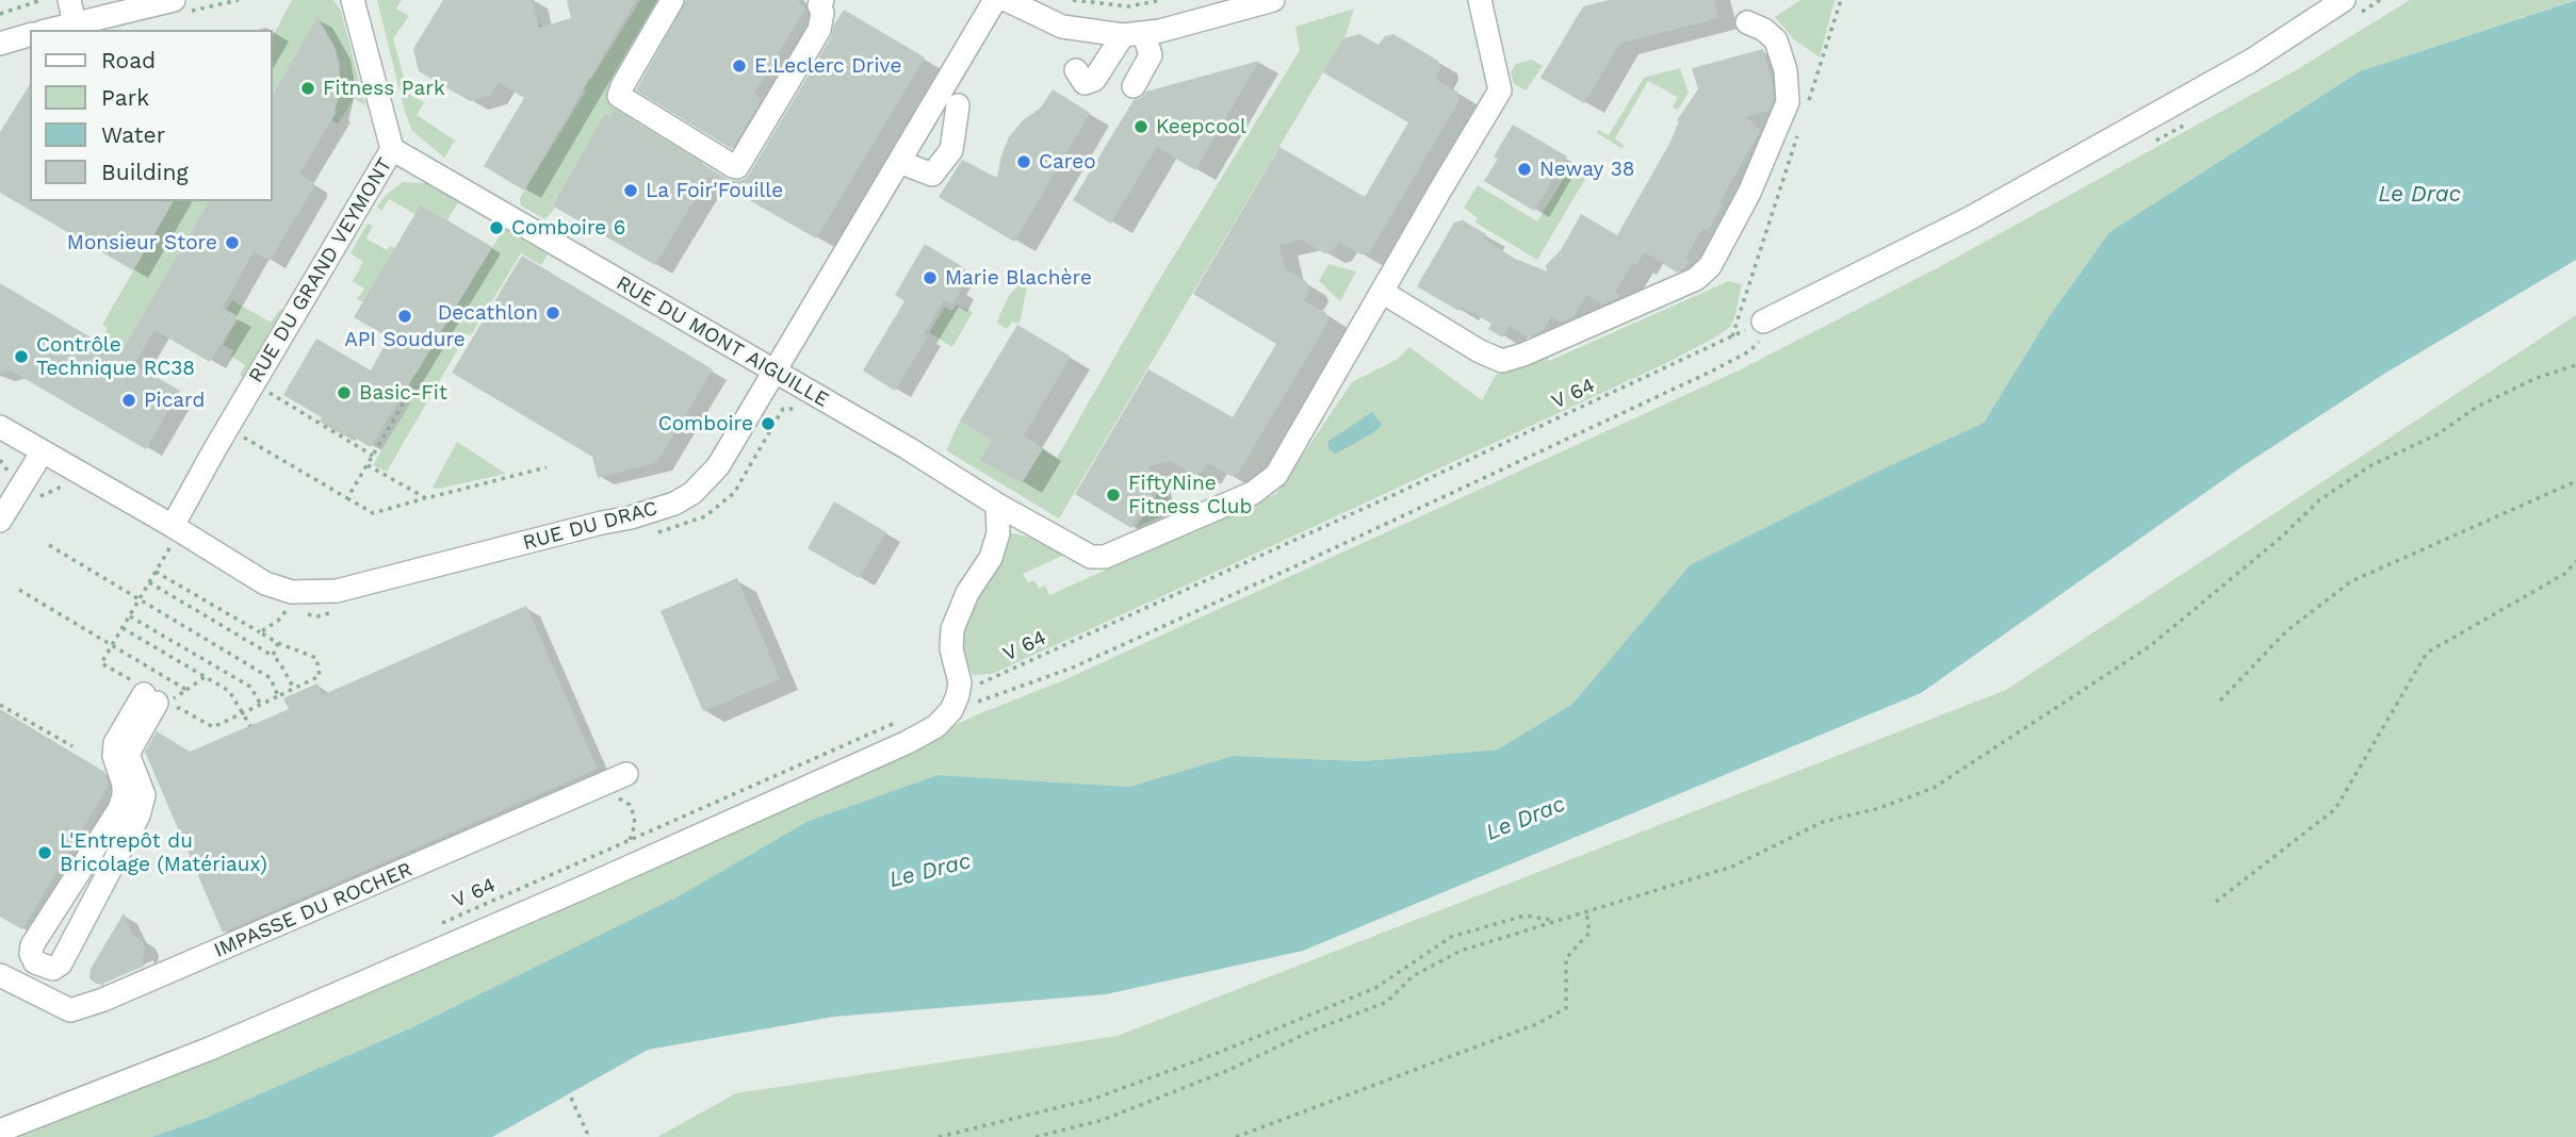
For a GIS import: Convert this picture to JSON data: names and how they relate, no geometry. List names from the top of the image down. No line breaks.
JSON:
{"streets":{"street":["RUE DU GRAND VEYMONT","RUE DU MONT AIGUILLE","RUE DU DRAC","IMPASSE DU ROCHER"],"path":["V 64"]},"crossings":[["RUE DU GRAND VEYMONT","RUE DU MONT AIGUILLE"],["RUE DU GRAND VEYMONT","RUE DU DRAC"],["RUE DU MONT AIGUILLE","RUE DU DRAC"]],"water":["Le Drac"],"places":["E.Leclerc Drive","Fitness Park","Keepcool","Careo","Neway 38","La Foir'Fouille","Comboire 6","Monsieur Store","Marie Blachère","Decathlon","API Soudure","Contrôle Technique RC38","Basic-Fit","Picard","Comboire","FiftyNine Fitness Club","L'Entrepôt du Bricolage (Matériaux)"],"legend":["Road","Park","Water","Building"]}
